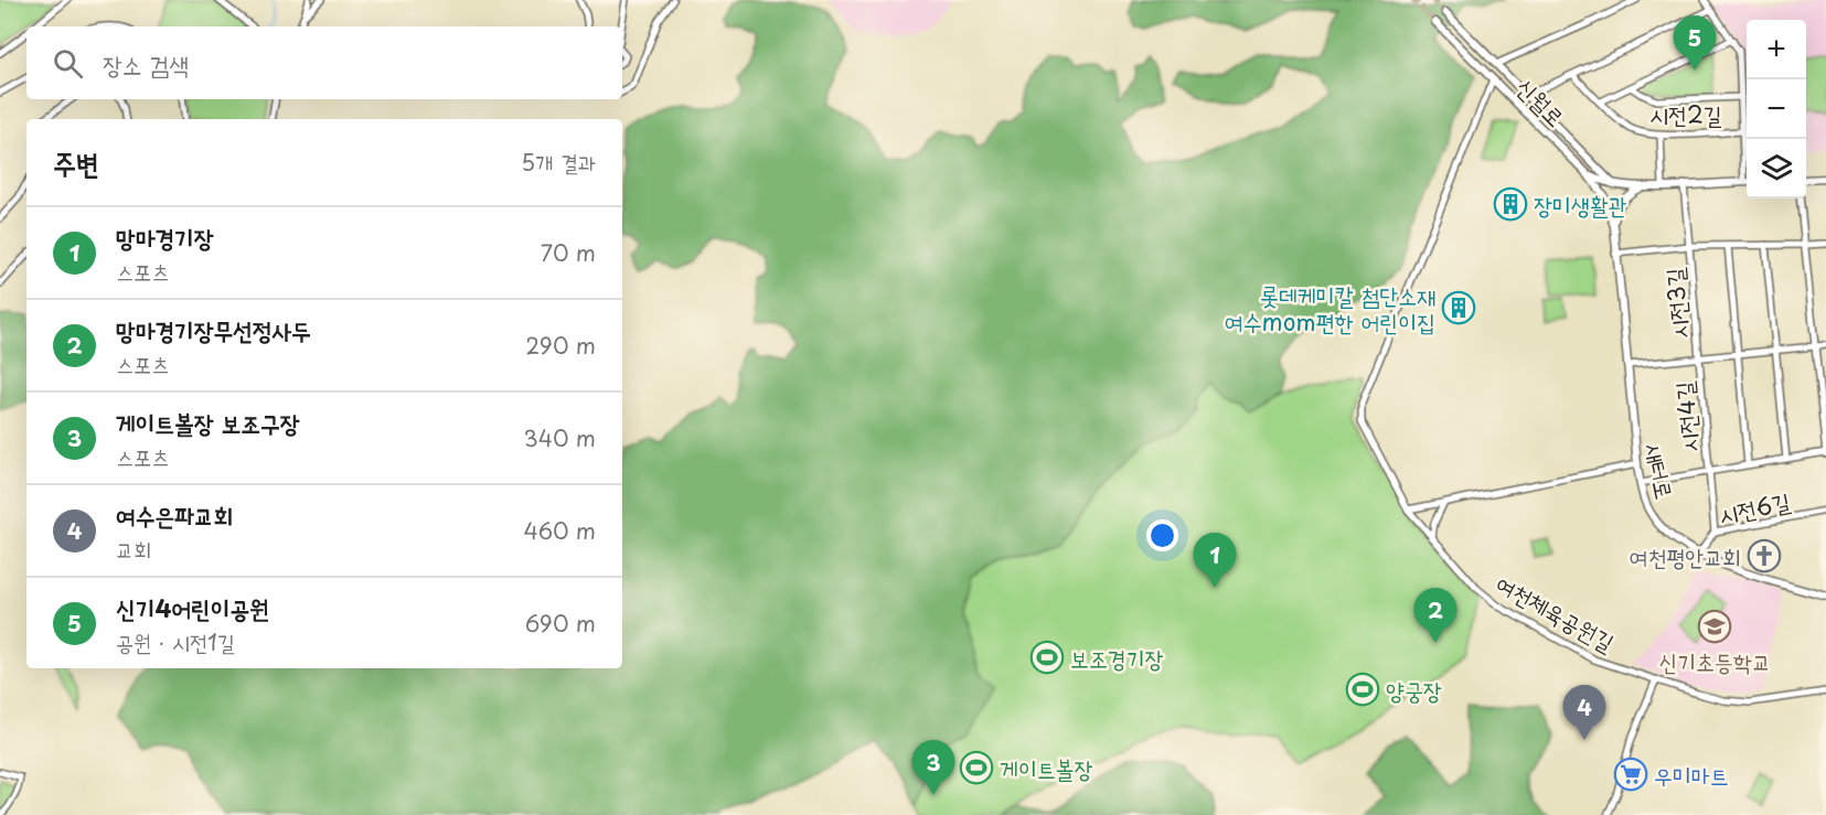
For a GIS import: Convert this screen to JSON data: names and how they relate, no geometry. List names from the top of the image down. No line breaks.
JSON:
{"streets":{"street":["신월로","시전2길","시전3길","시전4길","새터로","시전6길","여천체육공원길"]},"crossings":[["신월로","새터로"],["신월로","여천체육공원길"],["시전3길","시전4길"],["시전3길","새터로"],["시전4길","새터로"],["시전4길","시전6길"],["새터로","시전6길"]],"places":{"building":["장미생활관","롯데케미칼 첨단소재 여수mom편한 어린이집"],"church":["여천평안교회"],"school or university":["신기초등학교"],"sports":["보조경기장","양궁장","게이트볼장"],"supermarket":["우미마트"]},"page":{"pins":["5","1","2","4","3"],"map_buttons":["+","−"],"search":"장소 검색","heading":["주변","5개 결과"],"list":[{"mark":"1","name":"망마경기장","note":"스포츠","value":"70 m"},{"mark":"2","name":"망마경기장무선정사두","note":"스포츠","value":"290 m"},{"mark":"3","name":"게이트볼장 보조구장","note":"스포츠","value":"340 m"},{"mark":"4","name":"여수은파교회","note":"교회","value":"460 m"},{"mark":"5","name":"신기4어린이공원","note":"공원 · 시전1길","value":"690 m"}]}}
